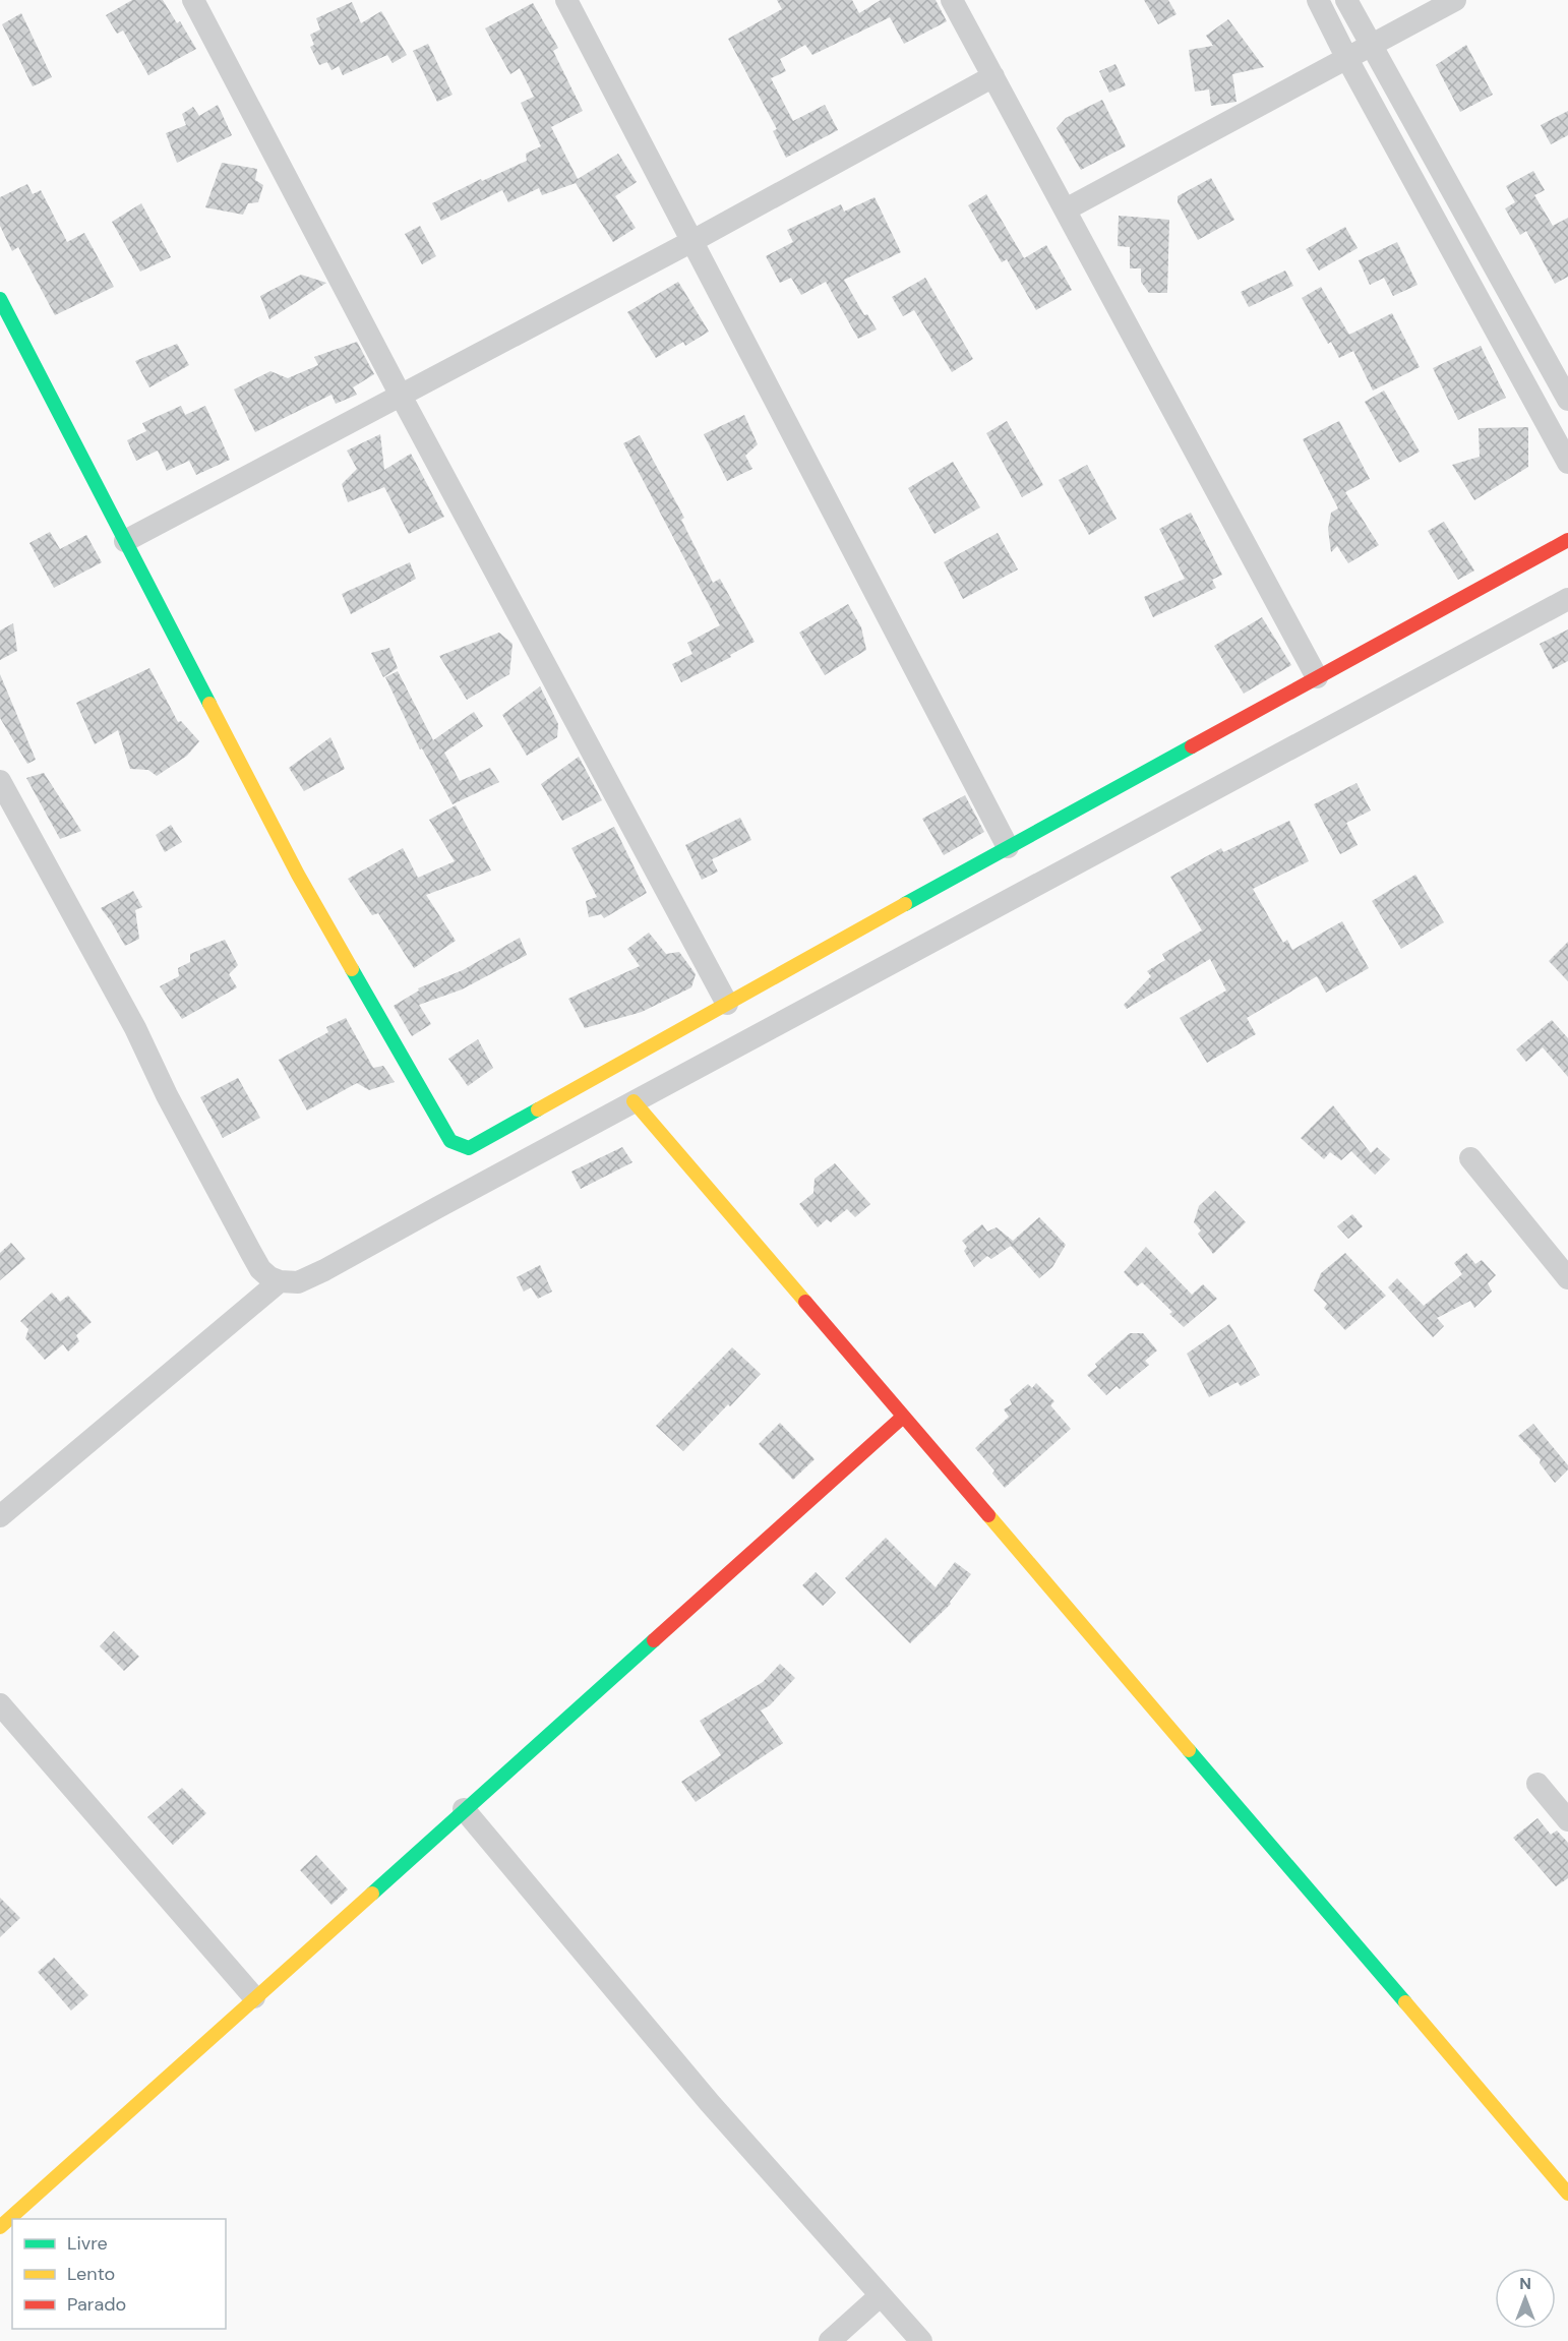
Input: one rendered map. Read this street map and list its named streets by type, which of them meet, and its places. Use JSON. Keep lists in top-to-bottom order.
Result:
{
  "legend": ["Livre", "Lento", "Parado"],
  "north": "top"
}
